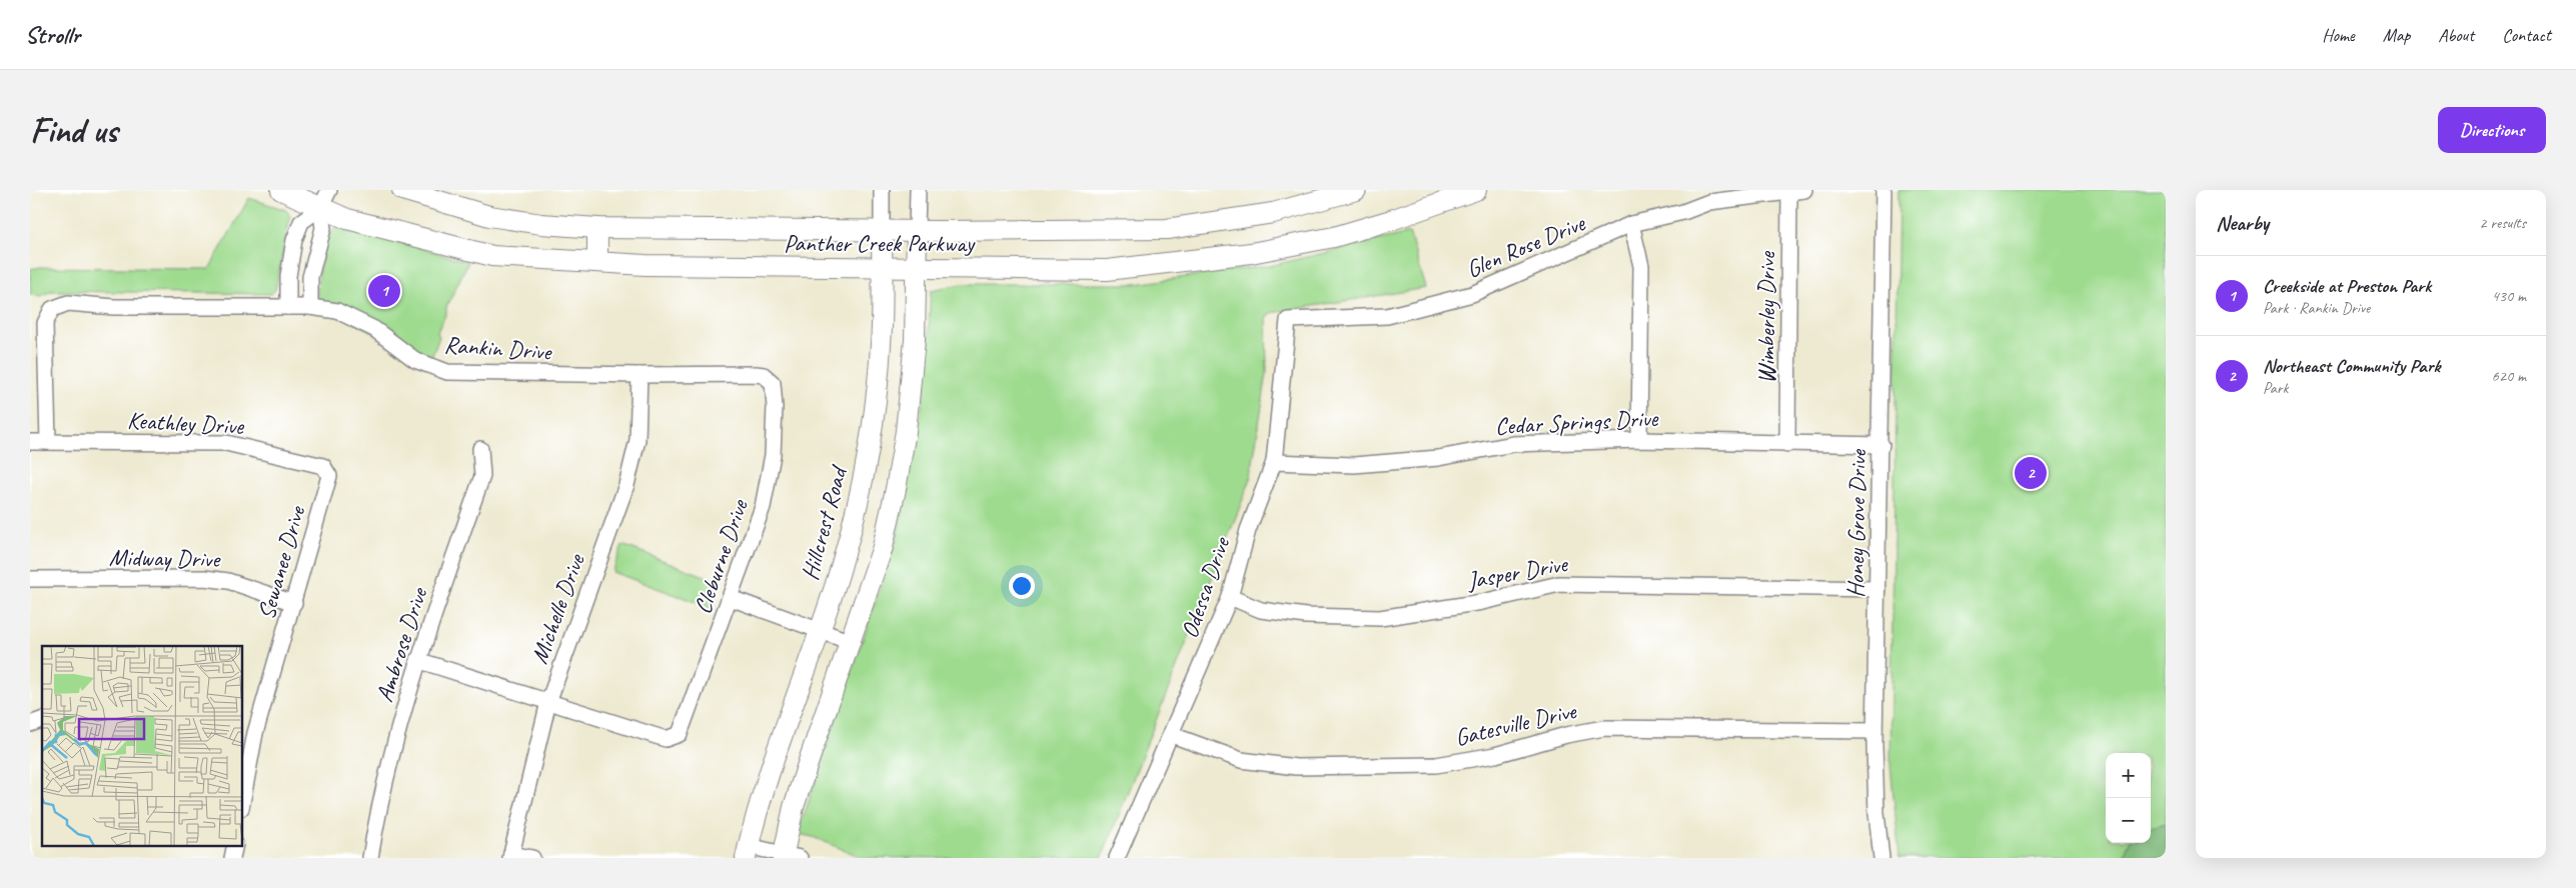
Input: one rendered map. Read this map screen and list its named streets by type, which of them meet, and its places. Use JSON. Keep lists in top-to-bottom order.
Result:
{
  "streets": {
    "main road": ["Panther Creek Parkway", "Hillcrest Road"],
    "street": [
      "Glen Rose Drive",
      "Wimberley Drive",
      "Rankin Drive",
      "Cedar Springs Drive",
      "Keathley Drive",
      "Honey Grove Drive",
      "Cleburne Drive",
      "Midway Drive",
      "Sewanee Drive",
      "Jasper Drive",
      "Odessa Drive",
      "Michelle Drive",
      "Ambrose Drive",
      "Gatesville Drive"
    ]
  },
  "crossings": [
    ["Panther Creek Parkway", "Hillcrest Road"],
    ["Glen Rose Drive", "Wimberley Drive"],
    ["Glen Rose Drive", "Odessa Drive"],
    ["Wimberley Drive", "Cedar Springs Drive"],
    ["Rankin Drive", "Keathley Drive"],
    ["Rankin Drive", "Cleburne Drive"],
    ["Rankin Drive", "Michelle Drive"],
    ["Cedar Springs Drive", "Honey Grove Drive"],
    ["Cedar Springs Drive", "Odessa Drive"],
    ["Keathley Drive", "Sewanee Drive"],
    ["Honey Grove Drive", "Jasper Drive"],
    ["Honey Grove Drive", "Gatesville Drive"],
    ["Cleburne Drive", "Michelle Drive"],
    ["Midway Drive", "Sewanee Drive"],
    ["Jasper Drive", "Odessa Drive"],
    ["Odessa Drive", "Gatesville Drive"]
  ],
  "page": {
    "header": "Strollr",
    "nav": [
      "Home",
      "Map",
      "About",
      "Contact"
    ],
    "buttons": "Directions",
    "title": "Find us",
    "heading": ["Nearby", "2 results"],
    "list": [
      {
        "mark": "1",
        "name": "Creekside at Preston Park",
        "note": "Park · Rankin Drive",
        "value": "430 m"
      },
      {
        "mark": "2",
        "name": "Northeast Community Park",
        "note": "Park",
        "value": "620 m"
      }
    ],
    "pins": ["1", "2"],
    "map_buttons": ["+", "−"]
  }
}
